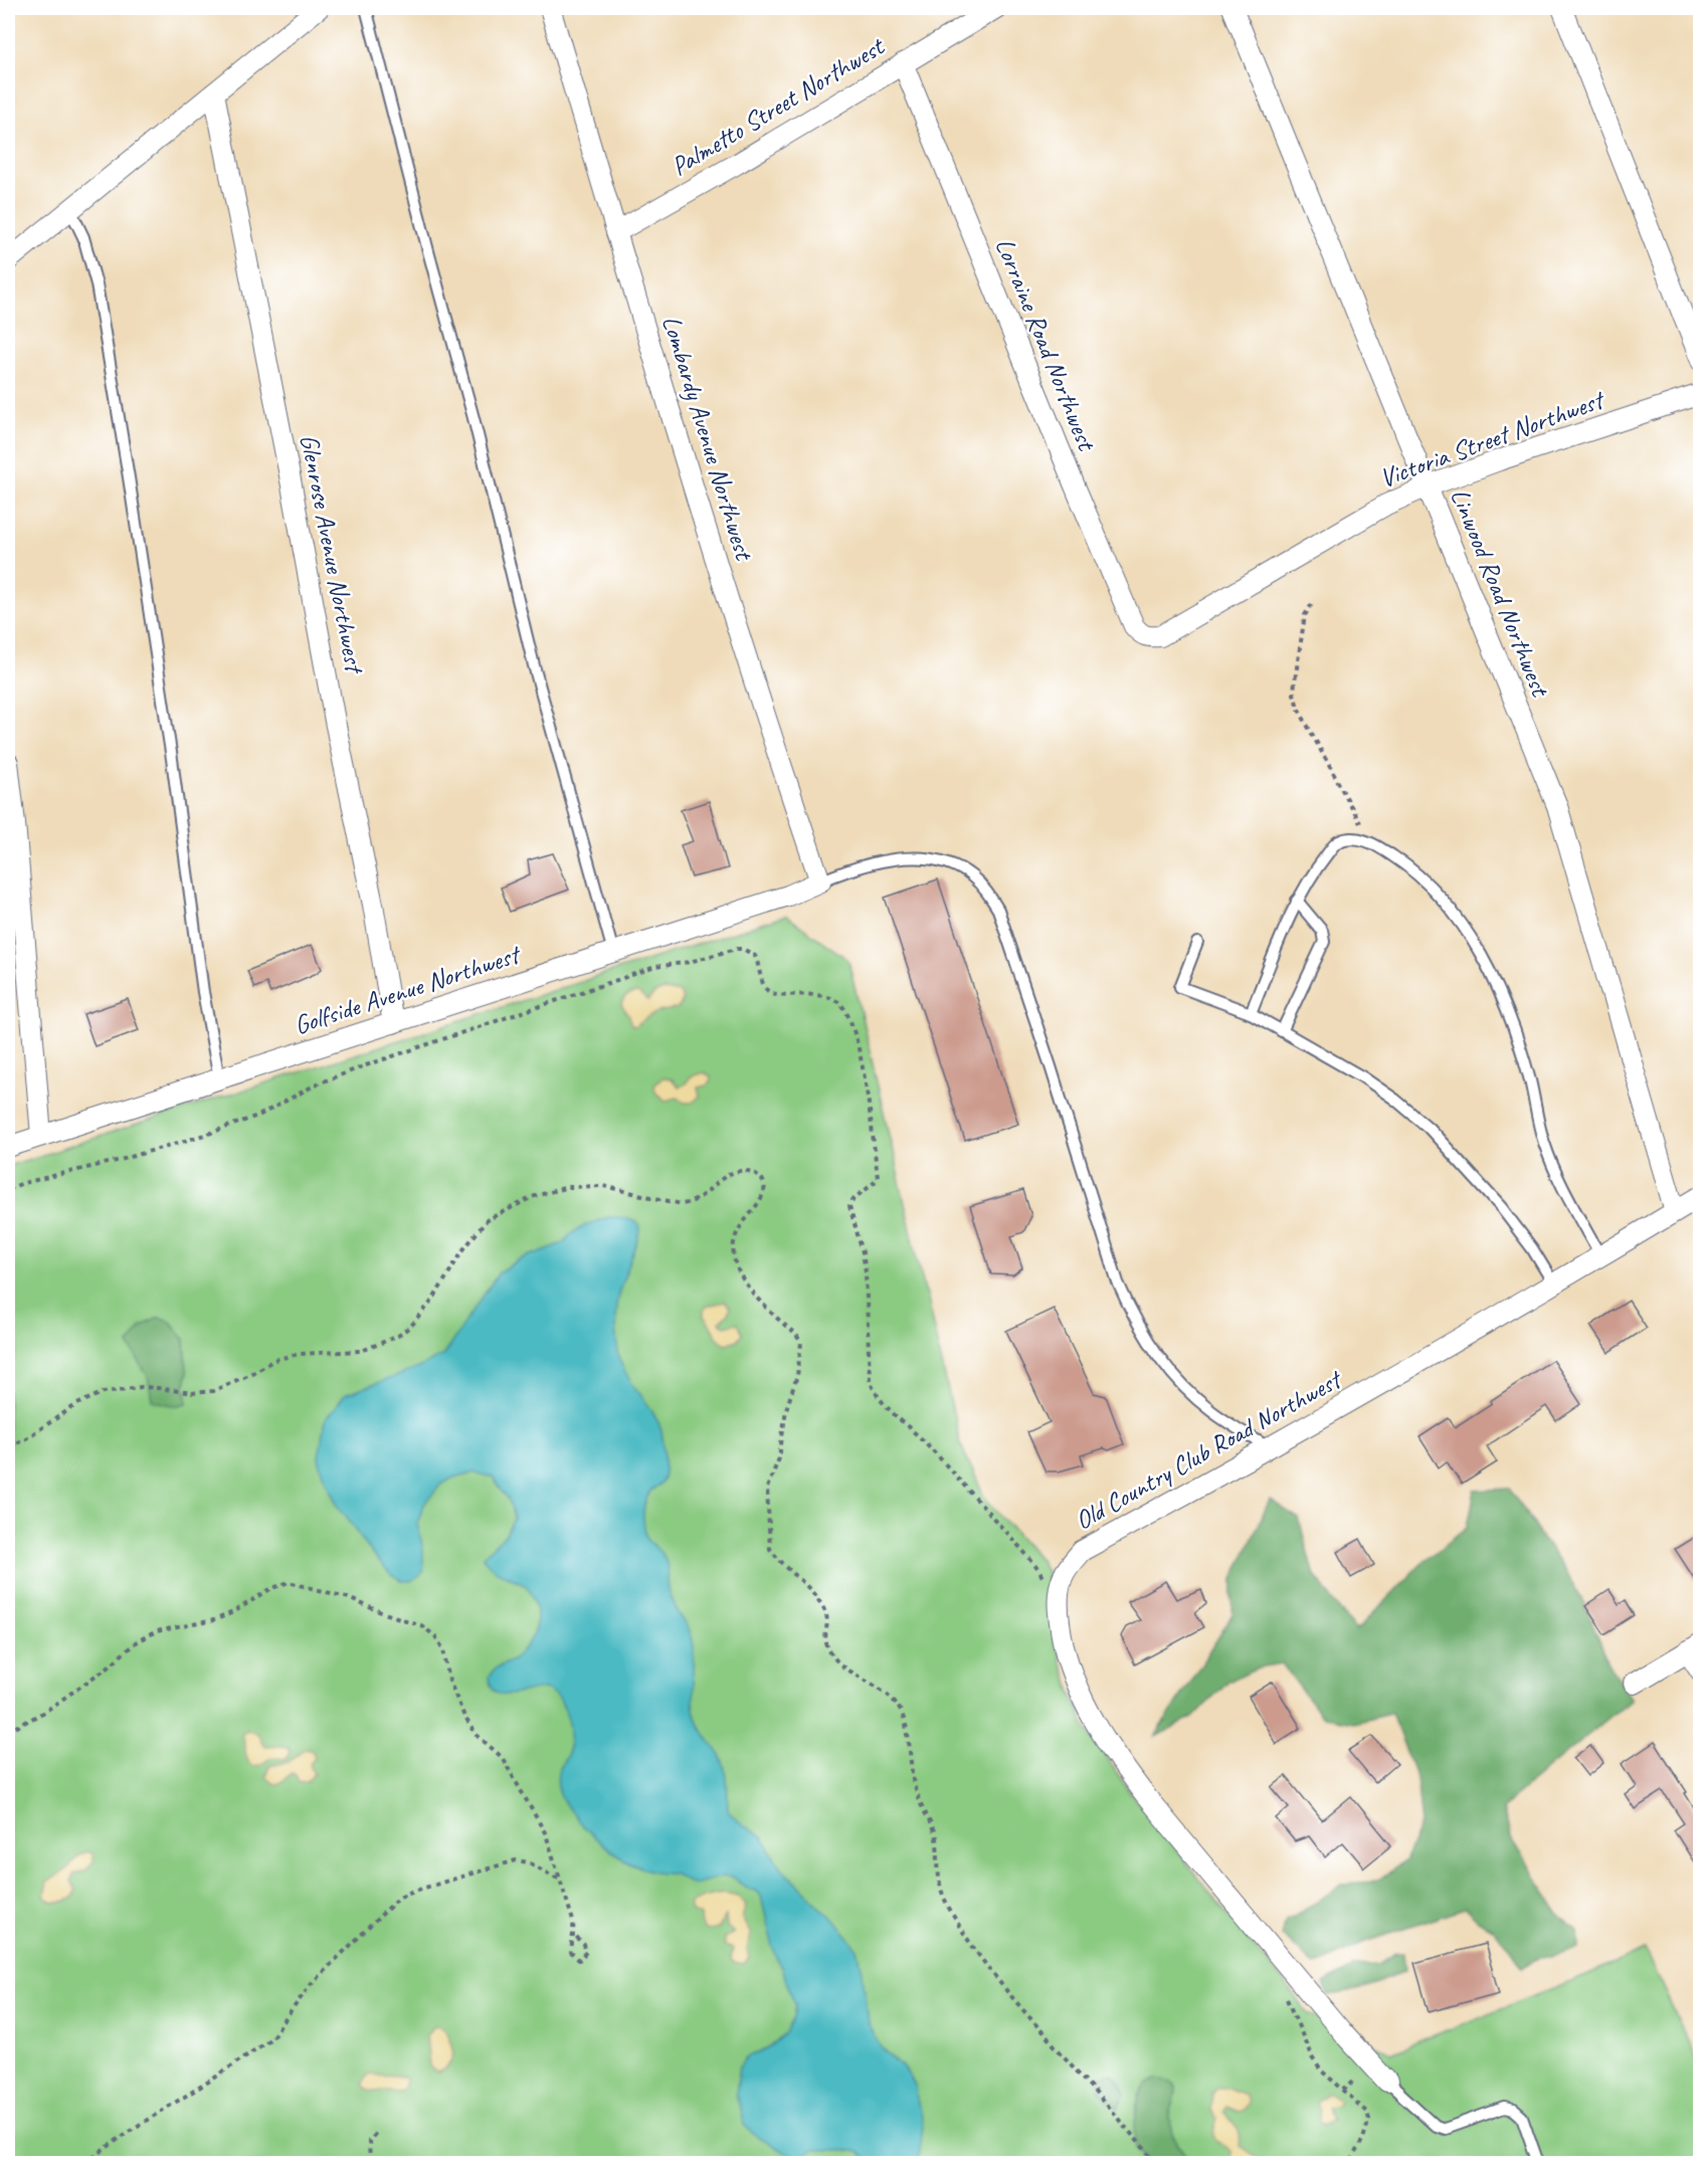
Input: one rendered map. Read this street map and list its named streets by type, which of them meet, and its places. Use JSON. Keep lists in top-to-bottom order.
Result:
{
  "streets": {
    "street": [
      "Palmetto Street Northwest",
      "Lorraine Road Northwest",
      "Lombardy Avenue Northwest",
      "Victoria Street Northwest",
      "Glenrose Avenue Northwest",
      "Linwood Road Northwest",
      "Golfside Avenue Northwest",
      "Old Country Club Road Northwest"
    ]
  },
  "crossings": [
    ["Palmetto Street Northwest", "Lorraine Road Northwest"],
    ["Palmetto Street Northwest", "Lombardy Avenue Northwest"],
    ["Lorraine Road Northwest", "Victoria Street Northwest"],
    ["Lombardy Avenue Northwest", "Golfside Avenue Northwest"],
    ["Victoria Street Northwest", "Linwood Road Northwest"],
    ["Glenrose Avenue Northwest", "Golfside Avenue Northwest"],
    ["Linwood Road Northwest", "Old Country Club Road Northwest"]
  ]
}
